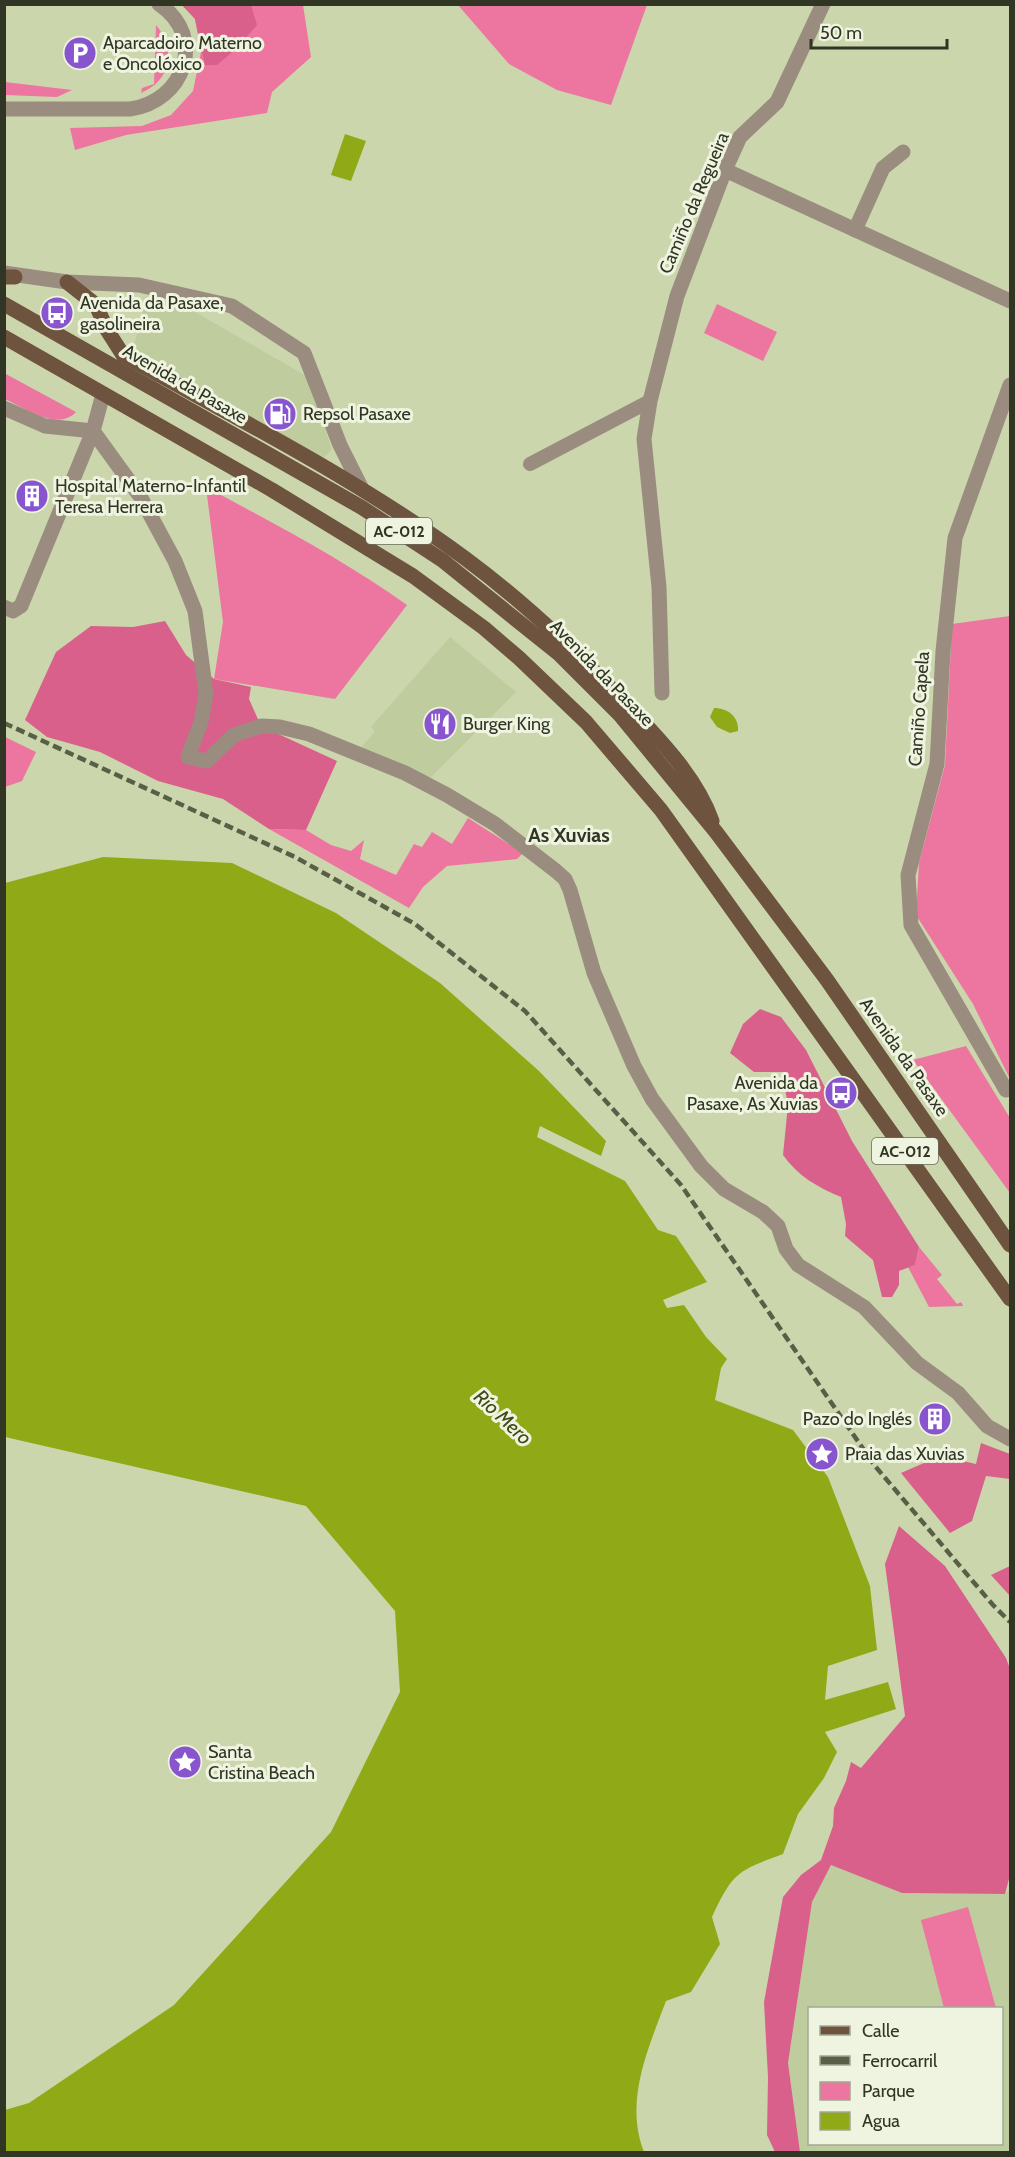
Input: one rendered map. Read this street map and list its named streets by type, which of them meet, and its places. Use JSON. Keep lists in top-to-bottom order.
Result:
{
  "streets": {
    "main road": ["Avenida da Pasaxe", "AC-012"],
    "street": ["Camiño da Regueira", "Camiño Capela"]
  },
  "districts": ["As Xuvias"],
  "water": ["Río Mero"],
  "places": {
    "parking": ["Aparcadoiro Materno e Oncolóxico"],
    "bus stop": ["Avenida da Pasaxe, gasolineira", "Avenida da Pasaxe, As Xuvias"],
    "fuel station": ["Repsol Pasaxe"],
    "building": ["Hospital Materno-Infantil Teresa Herrera", "Pazo do Inglés"],
    "restaurant": ["Burger King"],
    "place": ["Praia das Xuvias", "Santa Cristina Beach"]
  },
  "legend": [
    "Calle",
    "Ferrocarril",
    "Parque",
    "Agua"
  ],
  "scale_bar": "50 m"
}
